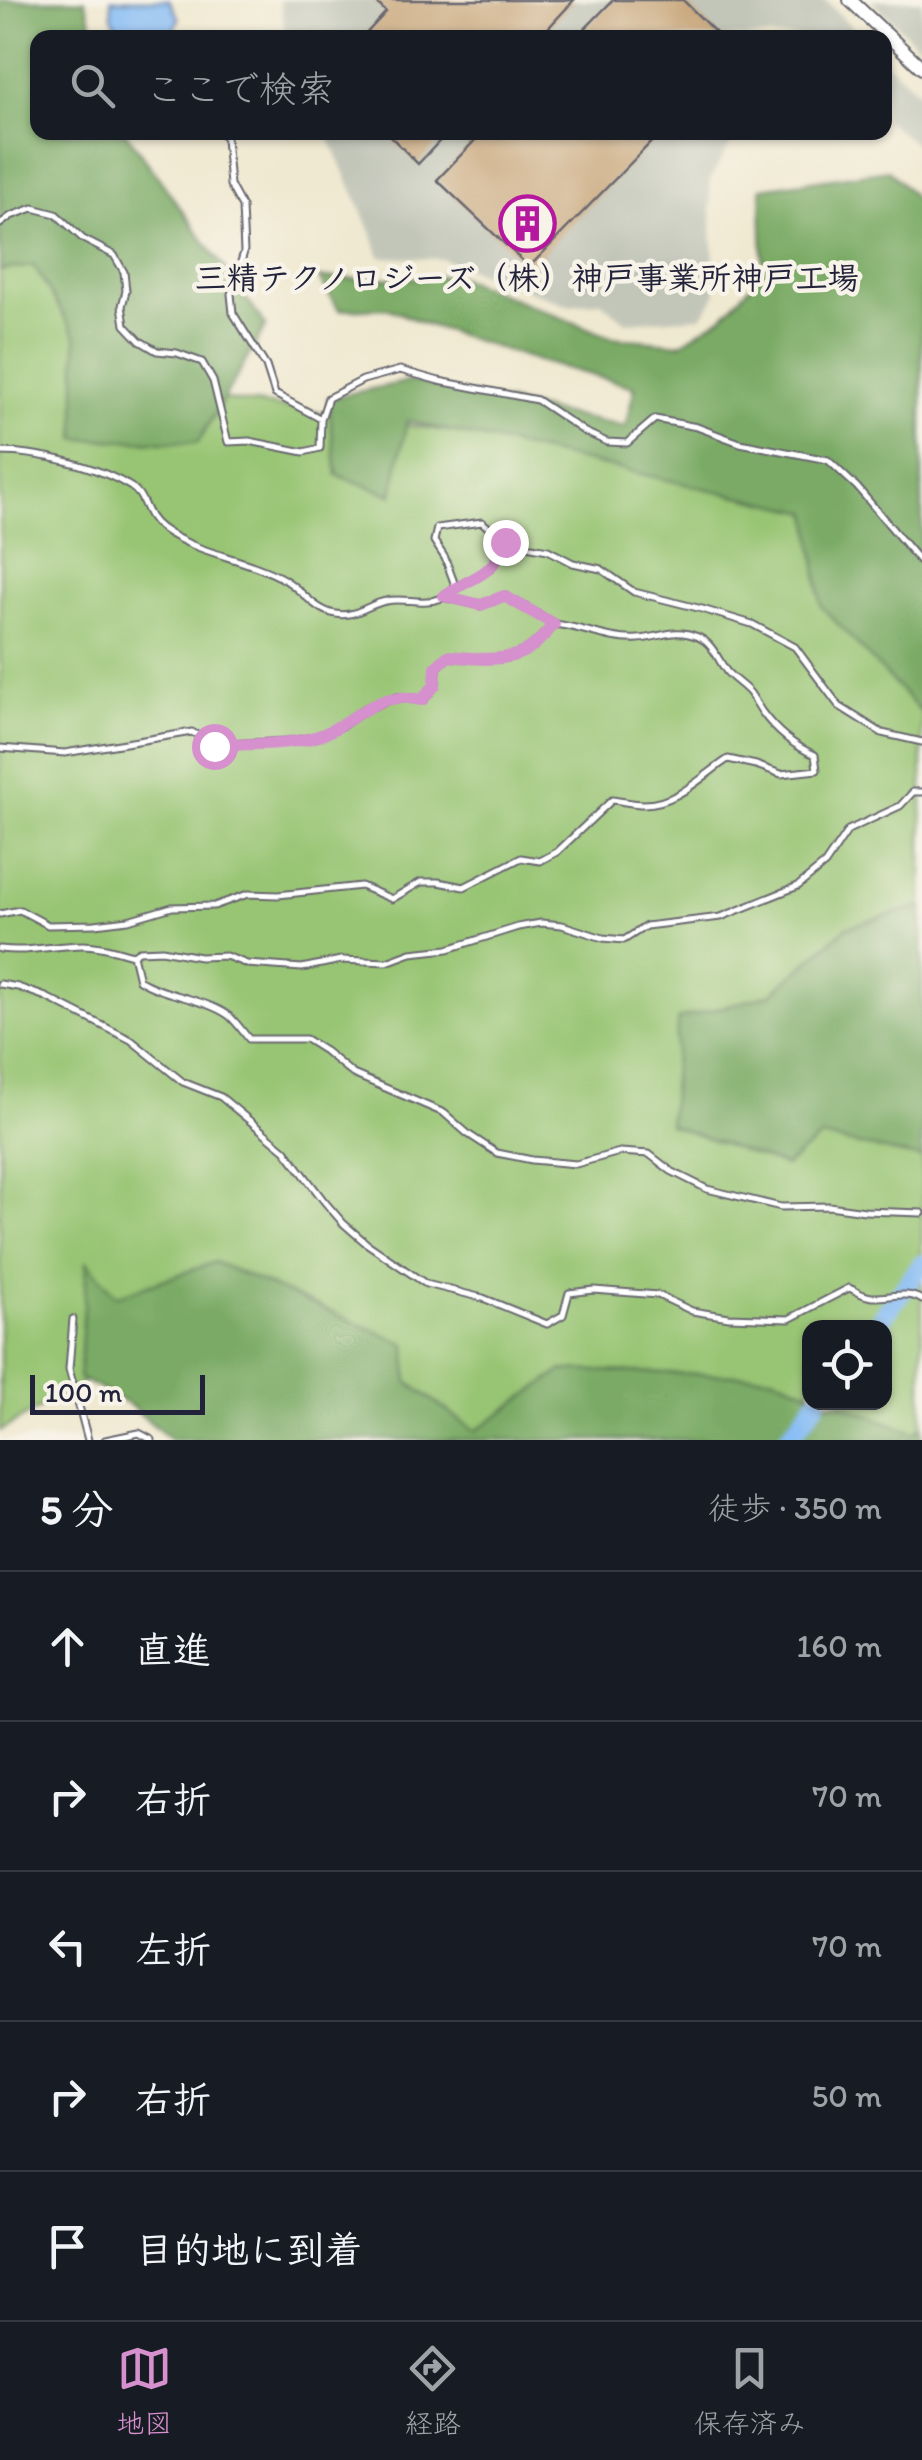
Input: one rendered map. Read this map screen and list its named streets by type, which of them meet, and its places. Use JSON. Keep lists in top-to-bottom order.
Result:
{
  "places": {
    "building": ["三精テクノロジーズ（株）神戸事業所神戸工場"]
  },
  "scale_bar": "100 m",
  "page": {
    "search": "ここで検索",
    "scale": "100 m",
    "heading": ["5 分", "徒歩 · 350 m"],
    "list": [
      ["直進", "160 m"],
      ["右折", "70 m"],
      ["左折", "70 m"],
      ["右折", "50 m"],
      "目的地に到着"
    ],
    "nav": ["地図", "経路", "保存済み"]
  }
}
